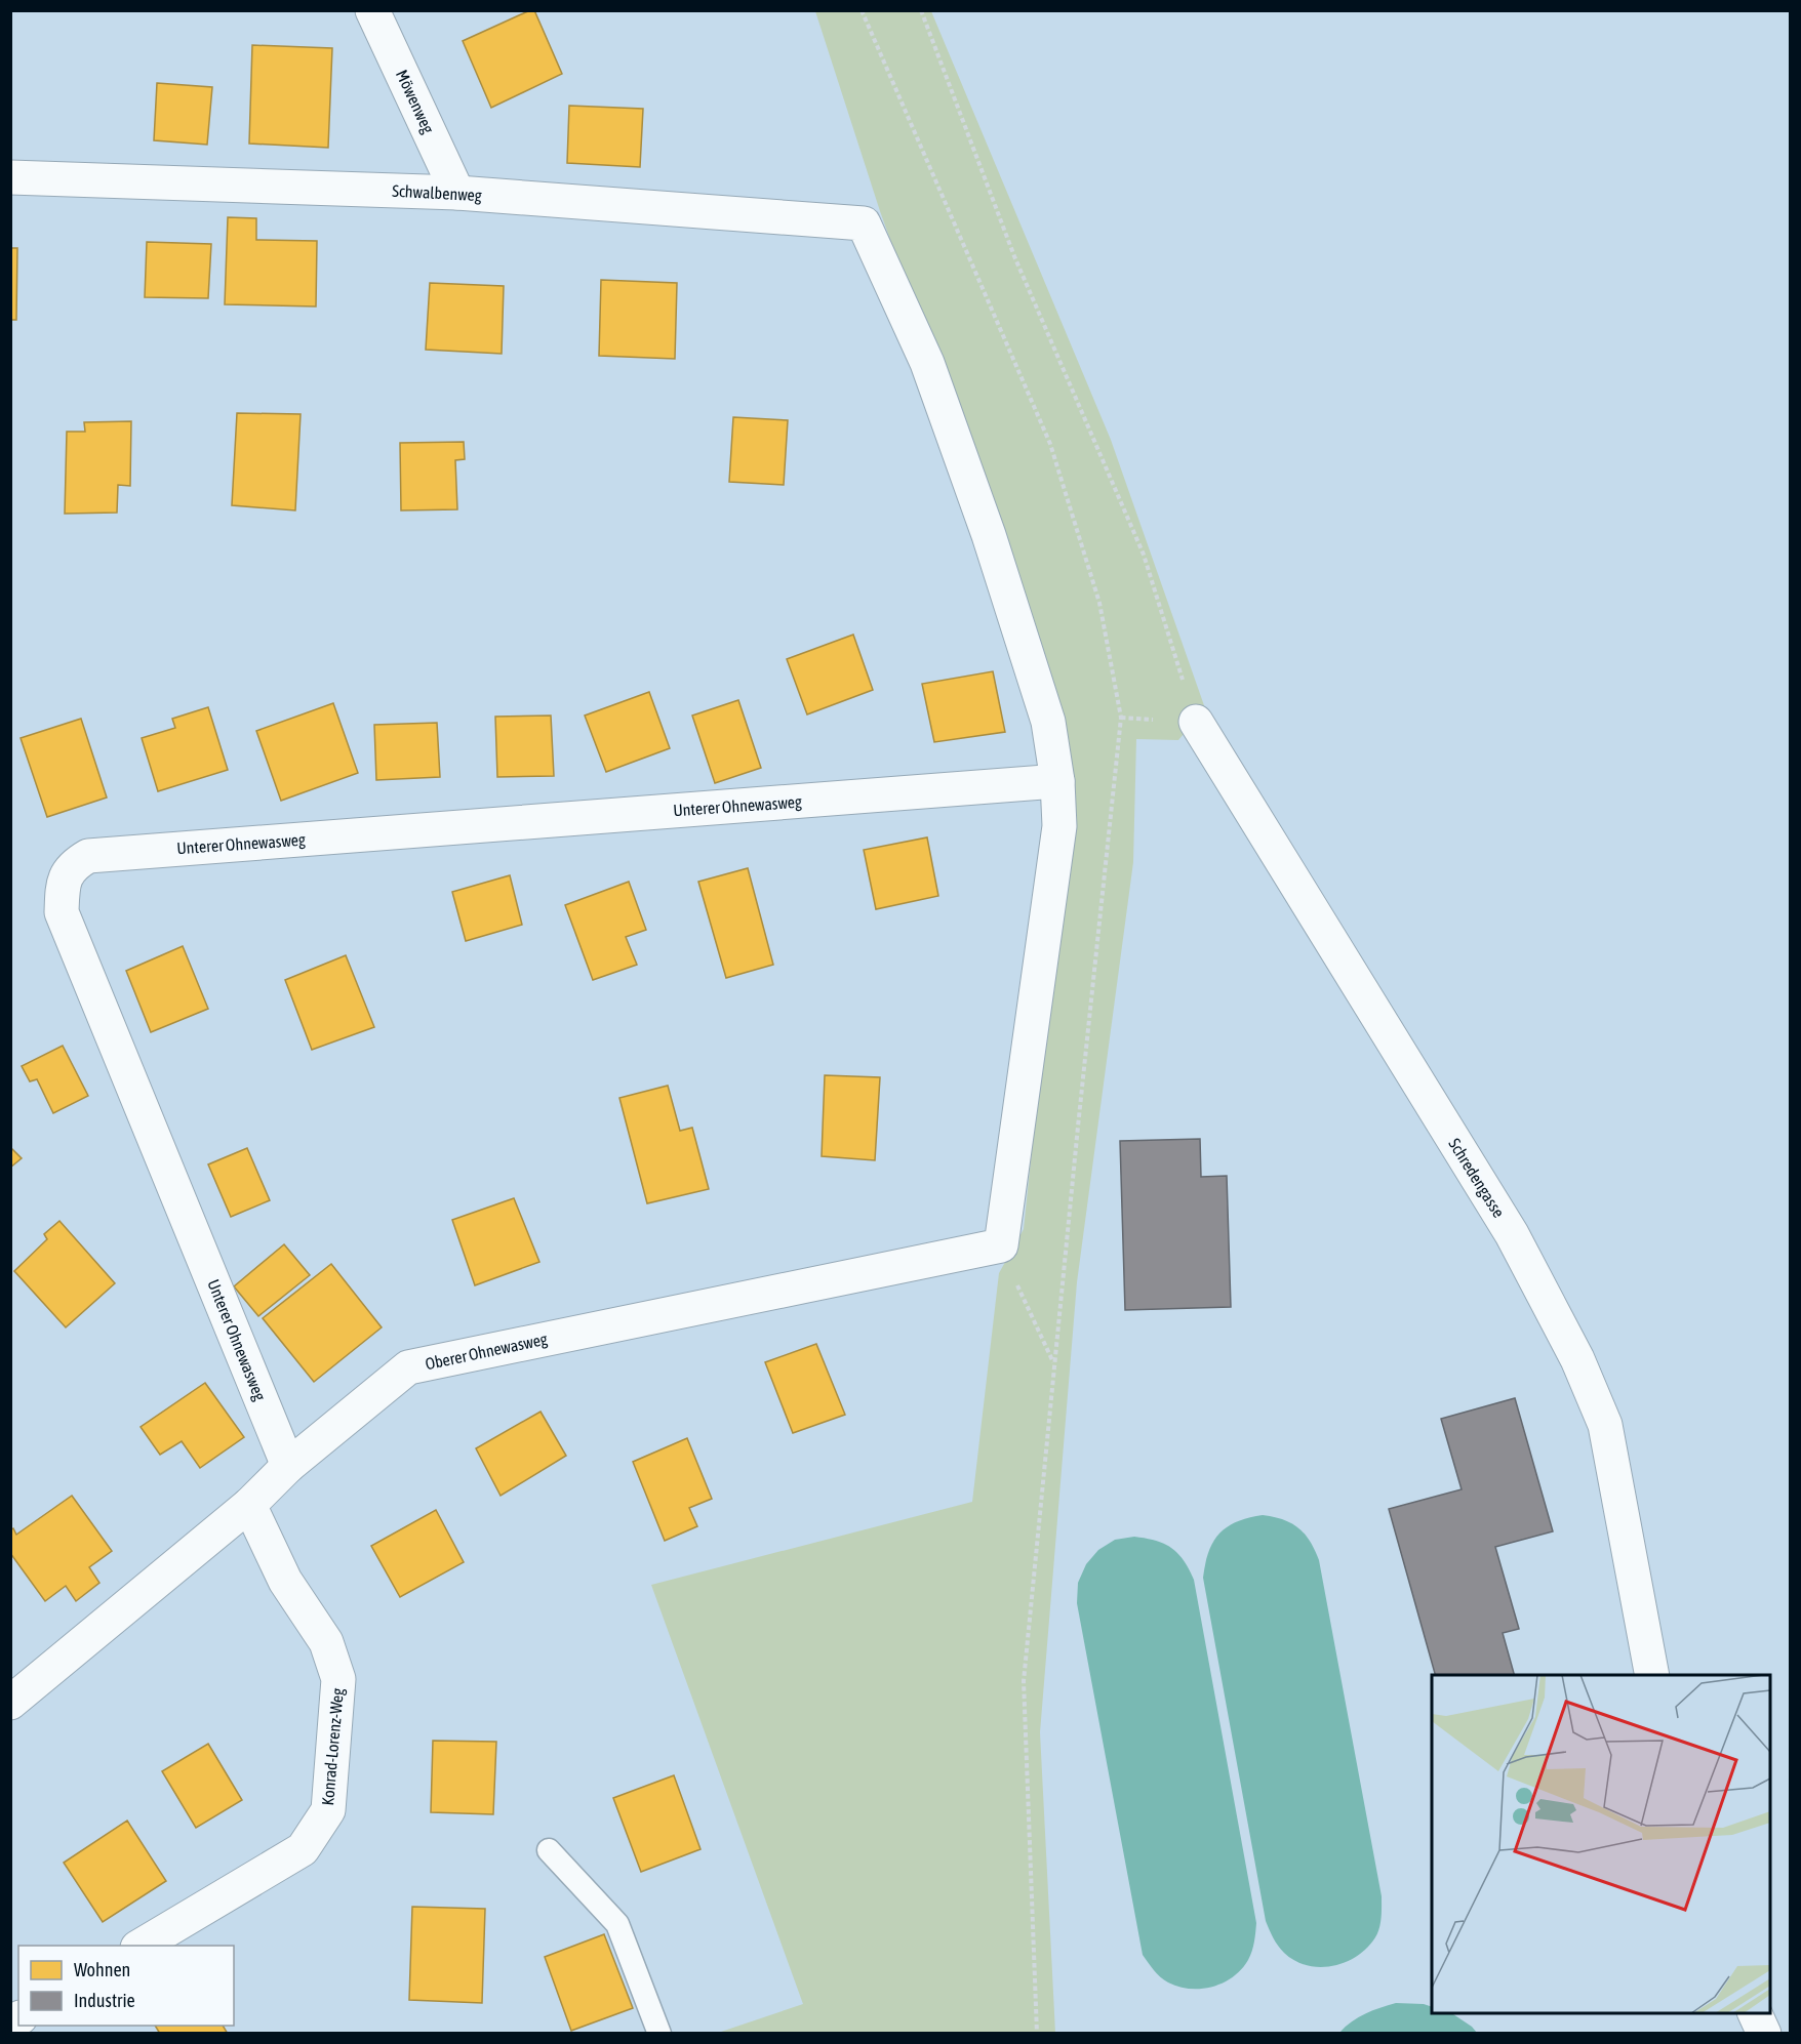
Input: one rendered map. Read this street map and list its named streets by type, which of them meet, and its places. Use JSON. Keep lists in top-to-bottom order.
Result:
{
  "streets": {
    "street": [
      "Möwenweg",
      "Schwalbenweg",
      "Unterer Ohnewasweg",
      "Schredengasse",
      "Oberer Ohnewasweg",
      "Konrad-Lorenz-Weg"
    ]
  },
  "crossings": [
    ["Möwenweg", "Schwalbenweg"],
    ["Schwalbenweg", "Unterer Ohnewasweg"],
    ["Unterer Ohnewasweg", "Oberer Ohnewasweg"],
    ["Oberer Ohnewasweg", "Konrad-Lorenz-Weg"]
  ],
  "legend": ["Wohnen", "Industrie"]
}
